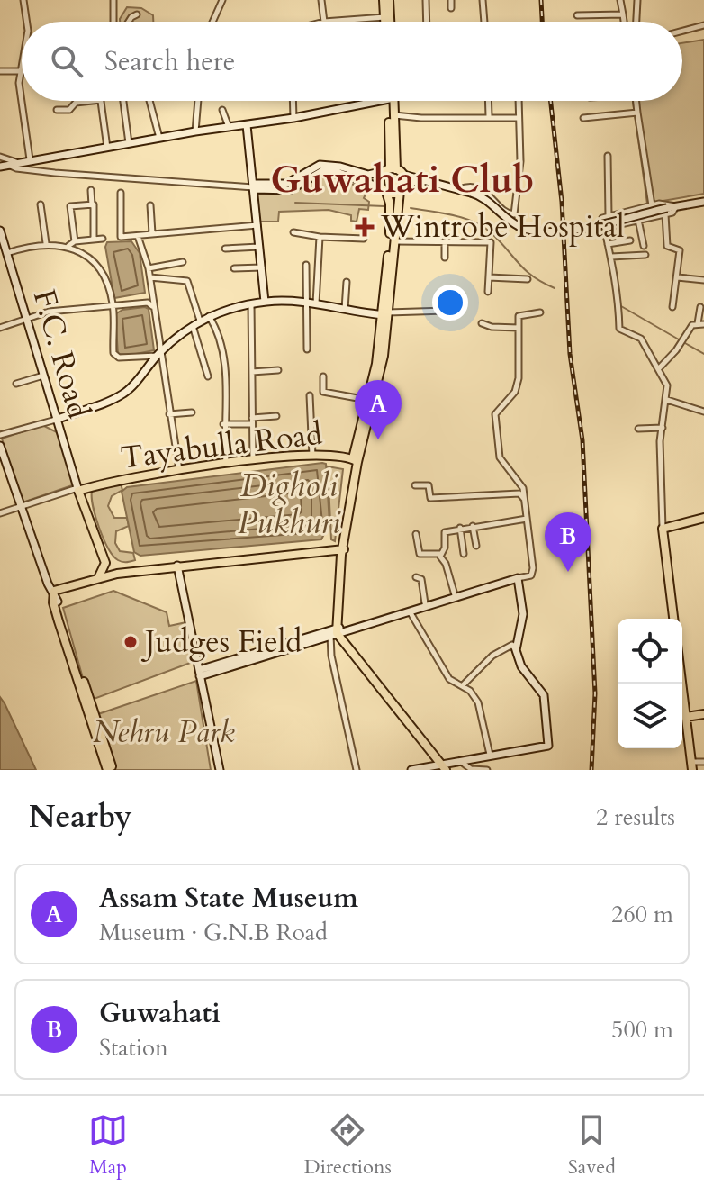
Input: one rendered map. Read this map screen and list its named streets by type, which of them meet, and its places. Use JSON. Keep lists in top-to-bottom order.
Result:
{
  "streets": {
    "main road": ["Tayabulla Road"],
    "street": ["F.C. Road"]
  },
  "crossings": [
    ["F.C. Road", "Tayabulla Road"]
  ],
  "districts": ["Guwahati Club"],
  "water": ["Digholi Pukhuri"],
  "parks": ["Nehru Park"],
  "places": {
    "health": ["Wintrobe Hospital"],
    "other": ["Judges Field"]
  },
  "page": {
    "search": "Search here",
    "pins": ["A", "B"],
    "heading": ["Nearby", "2 results"],
    "list": [
      {
        "mark": "A",
        "name": "Assam State Museum",
        "note": "Museum · G.N.B Road",
        "value": "260 m"
      },
      {
        "mark": "B",
        "name": "Guwahati",
        "note": "Station",
        "value": "500 m"
      }
    ],
    "nav": ["Map", "Directions", "Saved"]
  }
}
